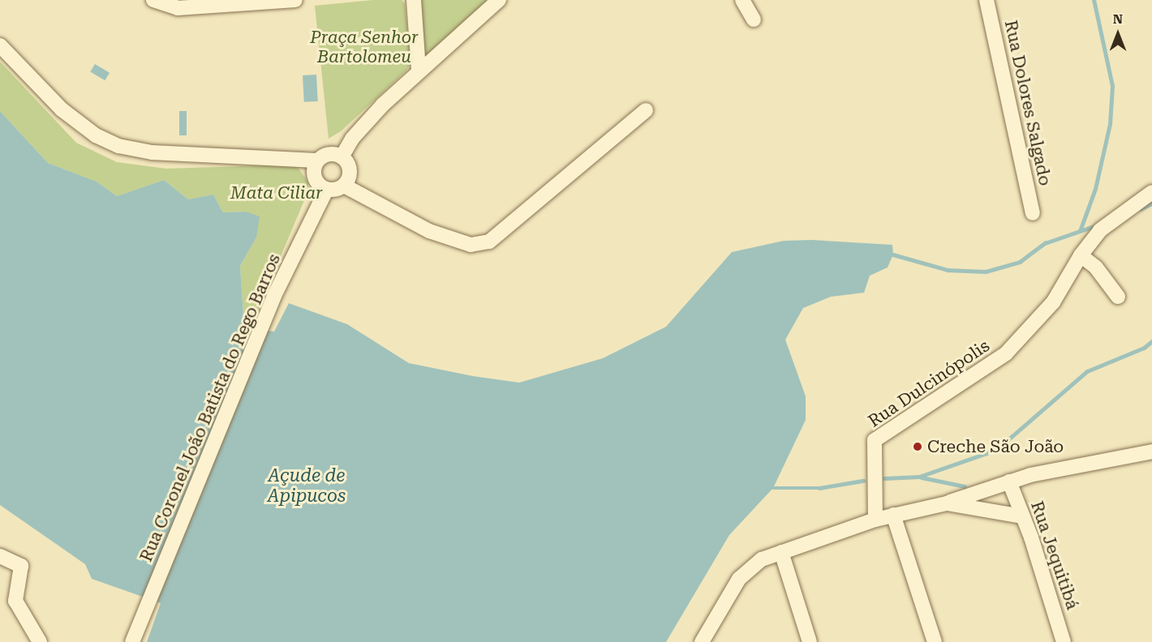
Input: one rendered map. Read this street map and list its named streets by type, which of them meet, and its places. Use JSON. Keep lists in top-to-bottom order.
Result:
{
  "streets": {
    "street": [
      "Rua Dolores Salgado",
      "Rua Dulcinópolis",
      "Rua Coronel João Batista do Rego Barros",
      "Rua Jequitibá"
    ]
  },
  "water": ["Açude de Apipucos"],
  "parks": ["Praça Senhor Bartolomeu", "Mata Ciliar"],
  "places": ["Creche São João"],
  "north": "top"
}
